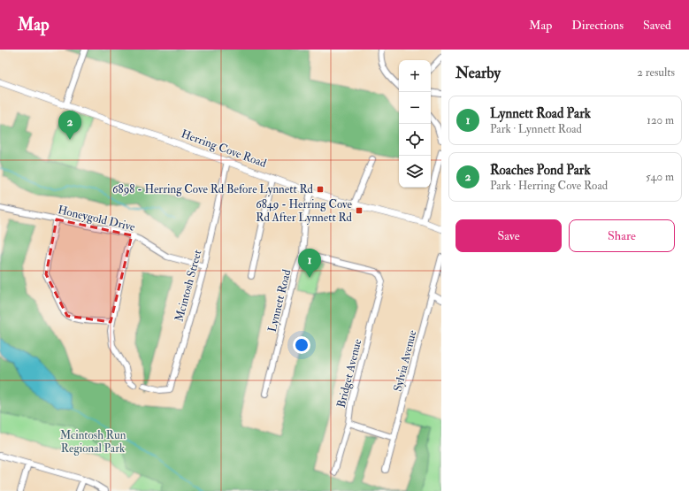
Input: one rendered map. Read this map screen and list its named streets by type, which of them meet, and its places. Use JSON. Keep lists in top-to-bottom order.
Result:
{
  "streets": {
    "main road": ["Herring Cove Road"],
    "street": [
      "Honeygold Drive",
      "Mcintosh Street",
      "Lynnett Road",
      "Sylvia Avenue",
      "Bridget Avenue"
    ]
  },
  "crossings": [
    ["Herring Cove Road", "Mcintosh Street"],
    ["Herring Cove Road", "Lynnett Road"],
    ["Honeygold Drive", "Mcintosh Street"],
    ["Lynnett Road", "Bridget Avenue"]
  ],
  "parks": ["Mcintosh Run Regional Park"],
  "places": {
    "transit": ["6898 - Herring Cove Rd Before Lynnett Rd", "6849 - Herring Cove Rd After Lynnett Rd"]
  },
  "page": {
    "header": "Map",
    "nav": ["Map", "Directions", "Saved"],
    "heading": ["Nearby", "2 results"],
    "map_buttons": ["+", "−"],
    "list": [
      {
        "mark": "1",
        "name": "Lynnett Road Park",
        "note": "Park · Lynnett Road",
        "value": "120 m"
      },
      {
        "mark": "2",
        "name": "Roaches Pond Park",
        "note": "Park · Herring Cove Road",
        "value": "540 m"
      }
    ],
    "pins": ["2", "1"],
    "buttons": ["Save", "Share"]
  }
}
